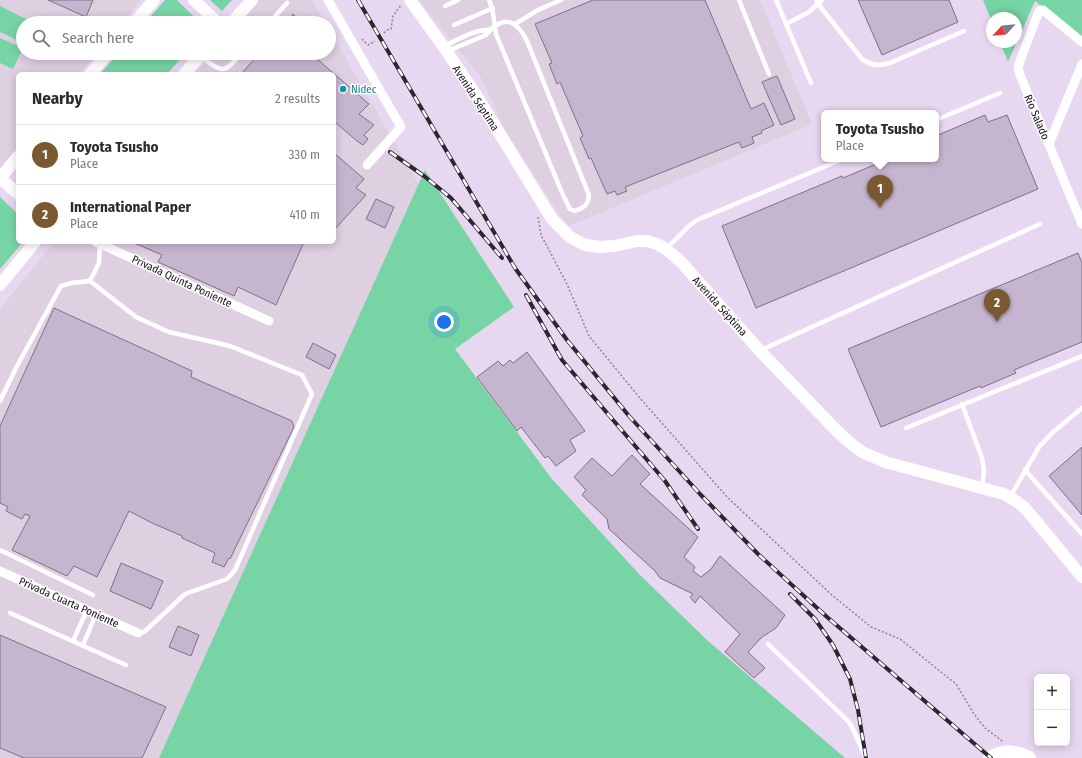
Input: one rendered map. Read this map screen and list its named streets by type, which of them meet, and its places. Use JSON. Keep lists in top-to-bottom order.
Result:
{
  "streets": {
    "street": [
      "Avenida Séptima",
      "Río Salado",
      "Privada Quinta Poniente",
      "Privada Cuarta Poniente"
    ]
  },
  "places": ["Nidec"],
  "north": "bottom left",
  "page": {
    "search": "Search here",
    "heading": ["Nearby", "2 results"],
    "popup": ["Toyota Tsusho", "Place"],
    "list": [
      {
        "mark": "1",
        "name": "Toyota Tsusho",
        "note": "Place",
        "value": "330 m"
      },
      {
        "mark": "2",
        "name": "International Paper",
        "note": "Place",
        "value": "410 m"
      }
    ],
    "pins": ["1", "2"],
    "map_buttons": ["+", "−"]
  }
}
